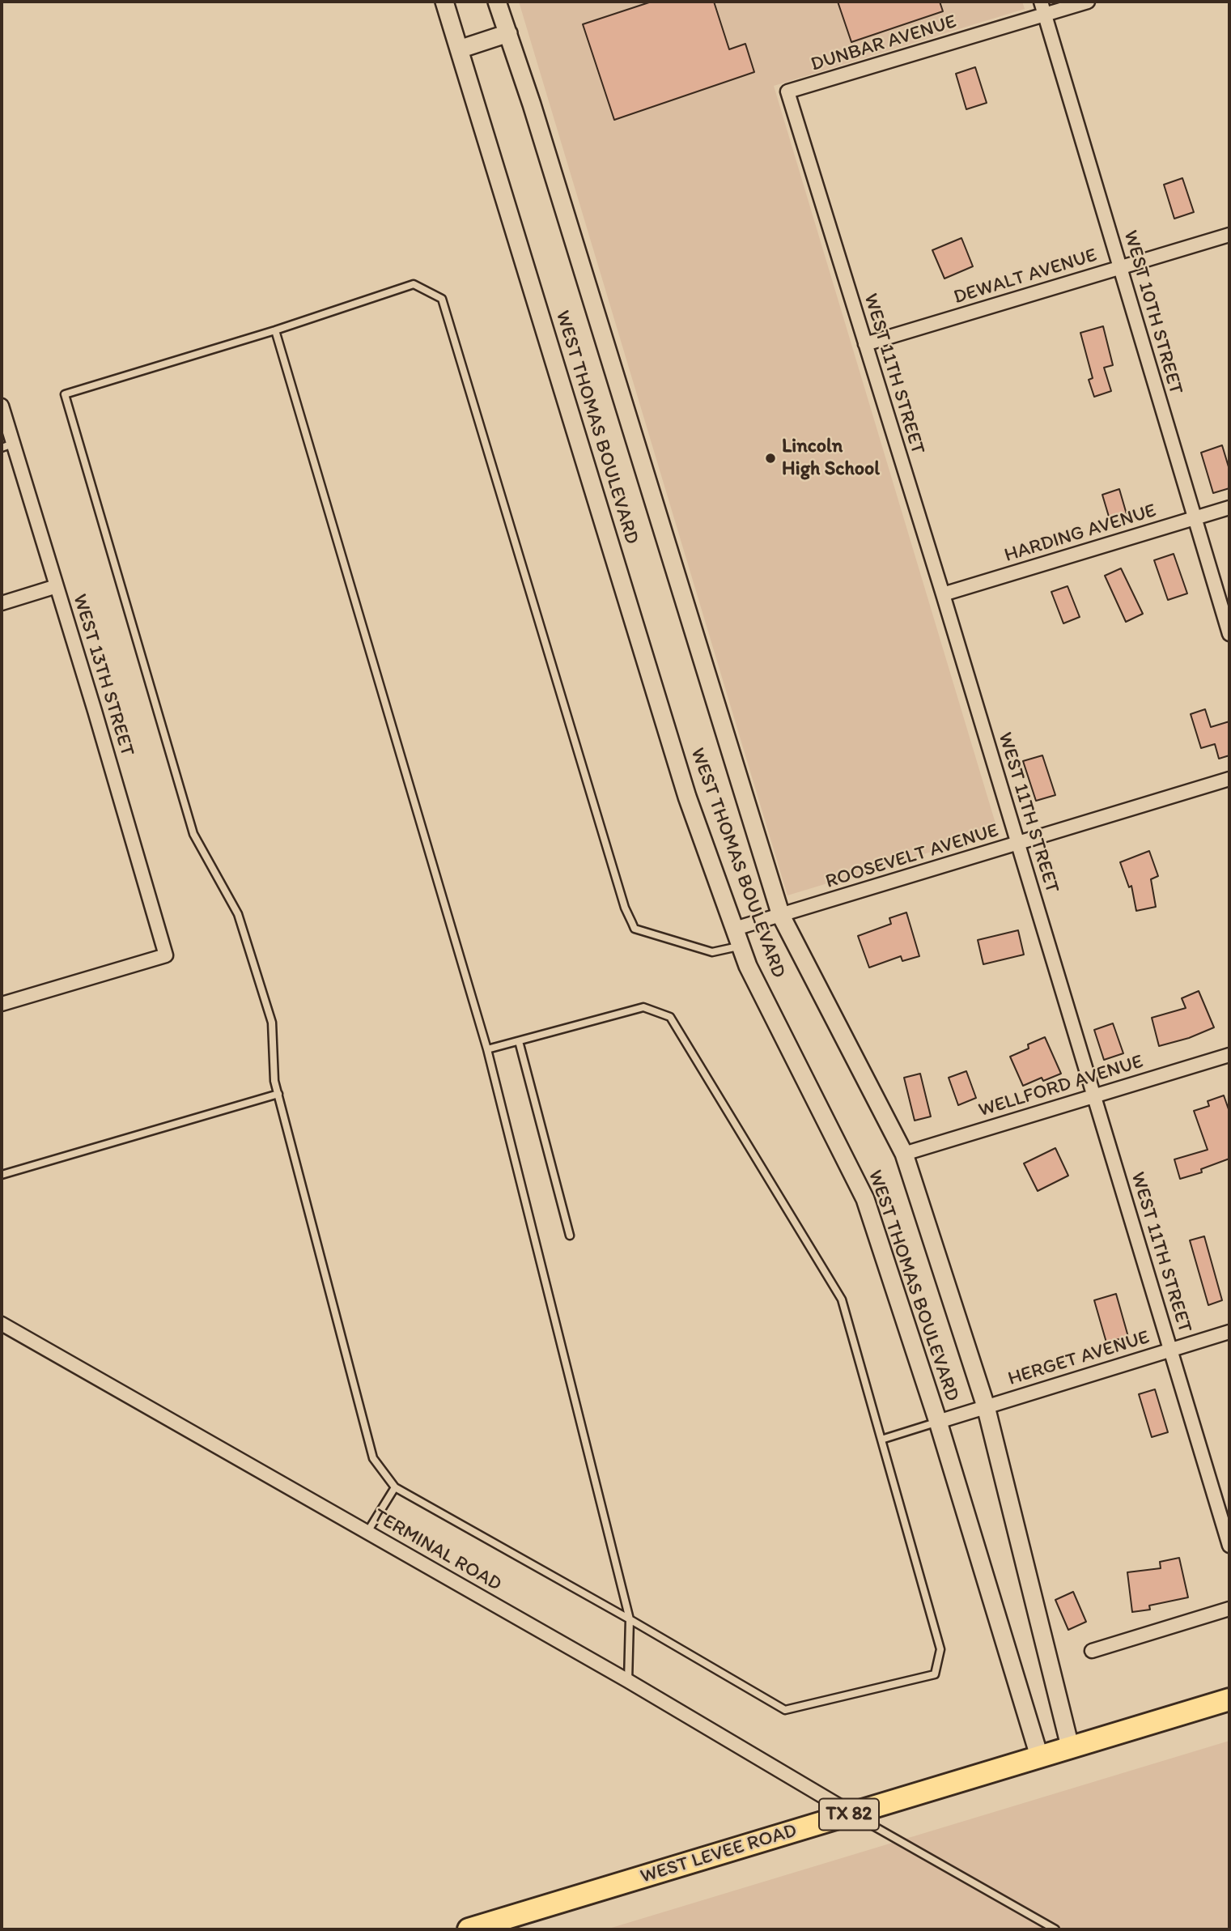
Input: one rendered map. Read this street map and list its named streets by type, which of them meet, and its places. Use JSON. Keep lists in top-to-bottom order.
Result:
{
  "streets": {
    "main road": ["TX 82", "WEST LEVEE ROAD"],
    "street": [
      "DUNBAR AVENUE",
      "DEWALT AVENUE",
      "WEST 10TH STREET",
      "WEST 11TH STREET",
      "WEST THOMAS BOULEVARD",
      "HARDING AVENUE",
      "WEST 13TH STREET",
      "ROOSEVELT AVENUE",
      "WELLFORD AVENUE",
      "HERGET AVENUE",
      "TERMINAL ROAD"
    ]
  },
  "crossings": [
    ["DUNBAR AVENUE", "WEST 10TH STREET"],
    ["DUNBAR AVENUE", "WEST 11TH STREET"],
    ["DEWALT AVENUE", "WEST 10TH STREET"],
    ["DEWALT AVENUE", "WEST 11TH STREET"],
    ["WEST 10TH STREET", "HARDING AVENUE"],
    ["WEST 11TH STREET", "HARDING AVENUE"],
    ["WEST 11TH STREET", "ROOSEVELT AVENUE"],
    ["WEST 11TH STREET", "WELLFORD AVENUE"],
    ["WEST 11TH STREET", "HERGET AVENUE"],
    ["WEST THOMAS BOULEVARD", "ROOSEVELT AVENUE"],
    ["WEST THOMAS BOULEVARD", "WELLFORD AVENUE"],
    ["WEST THOMAS BOULEVARD", "HERGET AVENUE"],
    ["WEST THOMAS BOULEVARD", "WEST LEVEE ROAD"],
    ["TERMINAL ROAD", "WEST LEVEE ROAD"]
  ],
  "places": ["Lincoln High School"]
}
